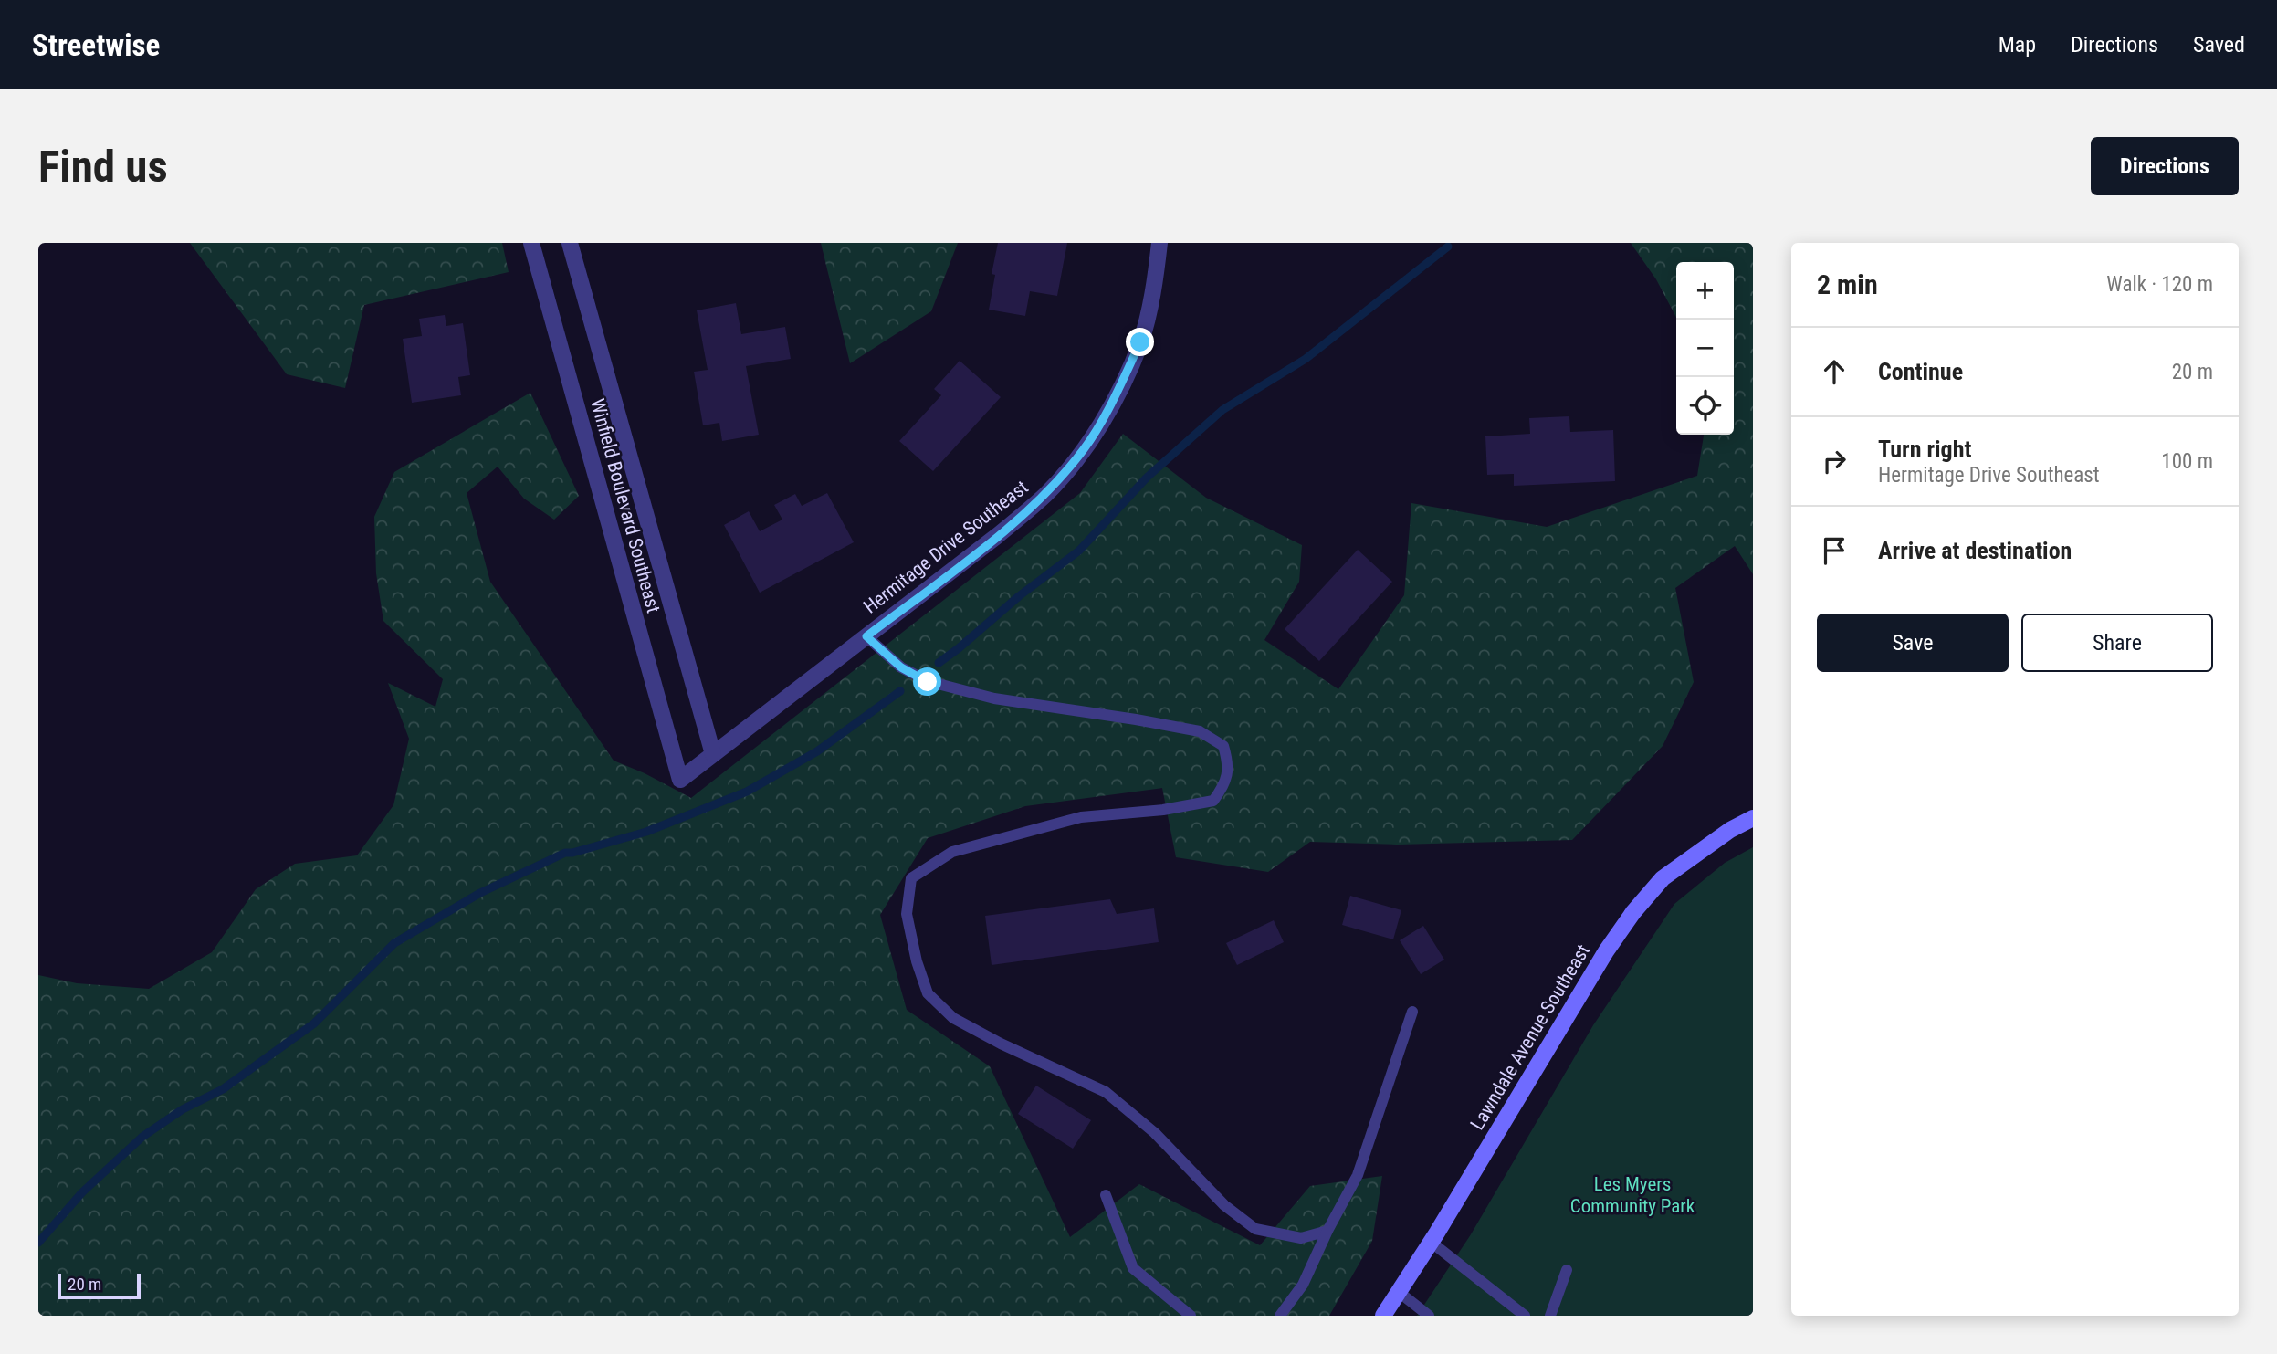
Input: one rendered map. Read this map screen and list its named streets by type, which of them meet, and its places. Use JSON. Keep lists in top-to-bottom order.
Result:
{
  "streets": {
    "street": ["Winfield Boulevard Southeast", "Hermitage Drive Southeast", "Lawndale Avenue Southeast"]
  },
  "crossings": [
    ["Winfield Boulevard Southeast", "Hermitage Drive Southeast"]
  ],
  "parks": ["Les Myers Community Park"],
  "scale_bar": "20 m",
  "page": {
    "header": "Streetwise",
    "nav": ["Map", "Directions", "Saved"],
    "buttons": [
      "Directions",
      ["Save", "Share"]
    ],
    "title": "Find us",
    "heading": ["2 min", "Walk · 120 m"],
    "map_buttons": ["+", "−"],
    "list": [
      ["Continue", "20 m"],
      ["Turn right", "Hermitage Drive Southeast", "100 m"],
      "Arrive at destination"
    ],
    "scale": "20 m"
  }
}
